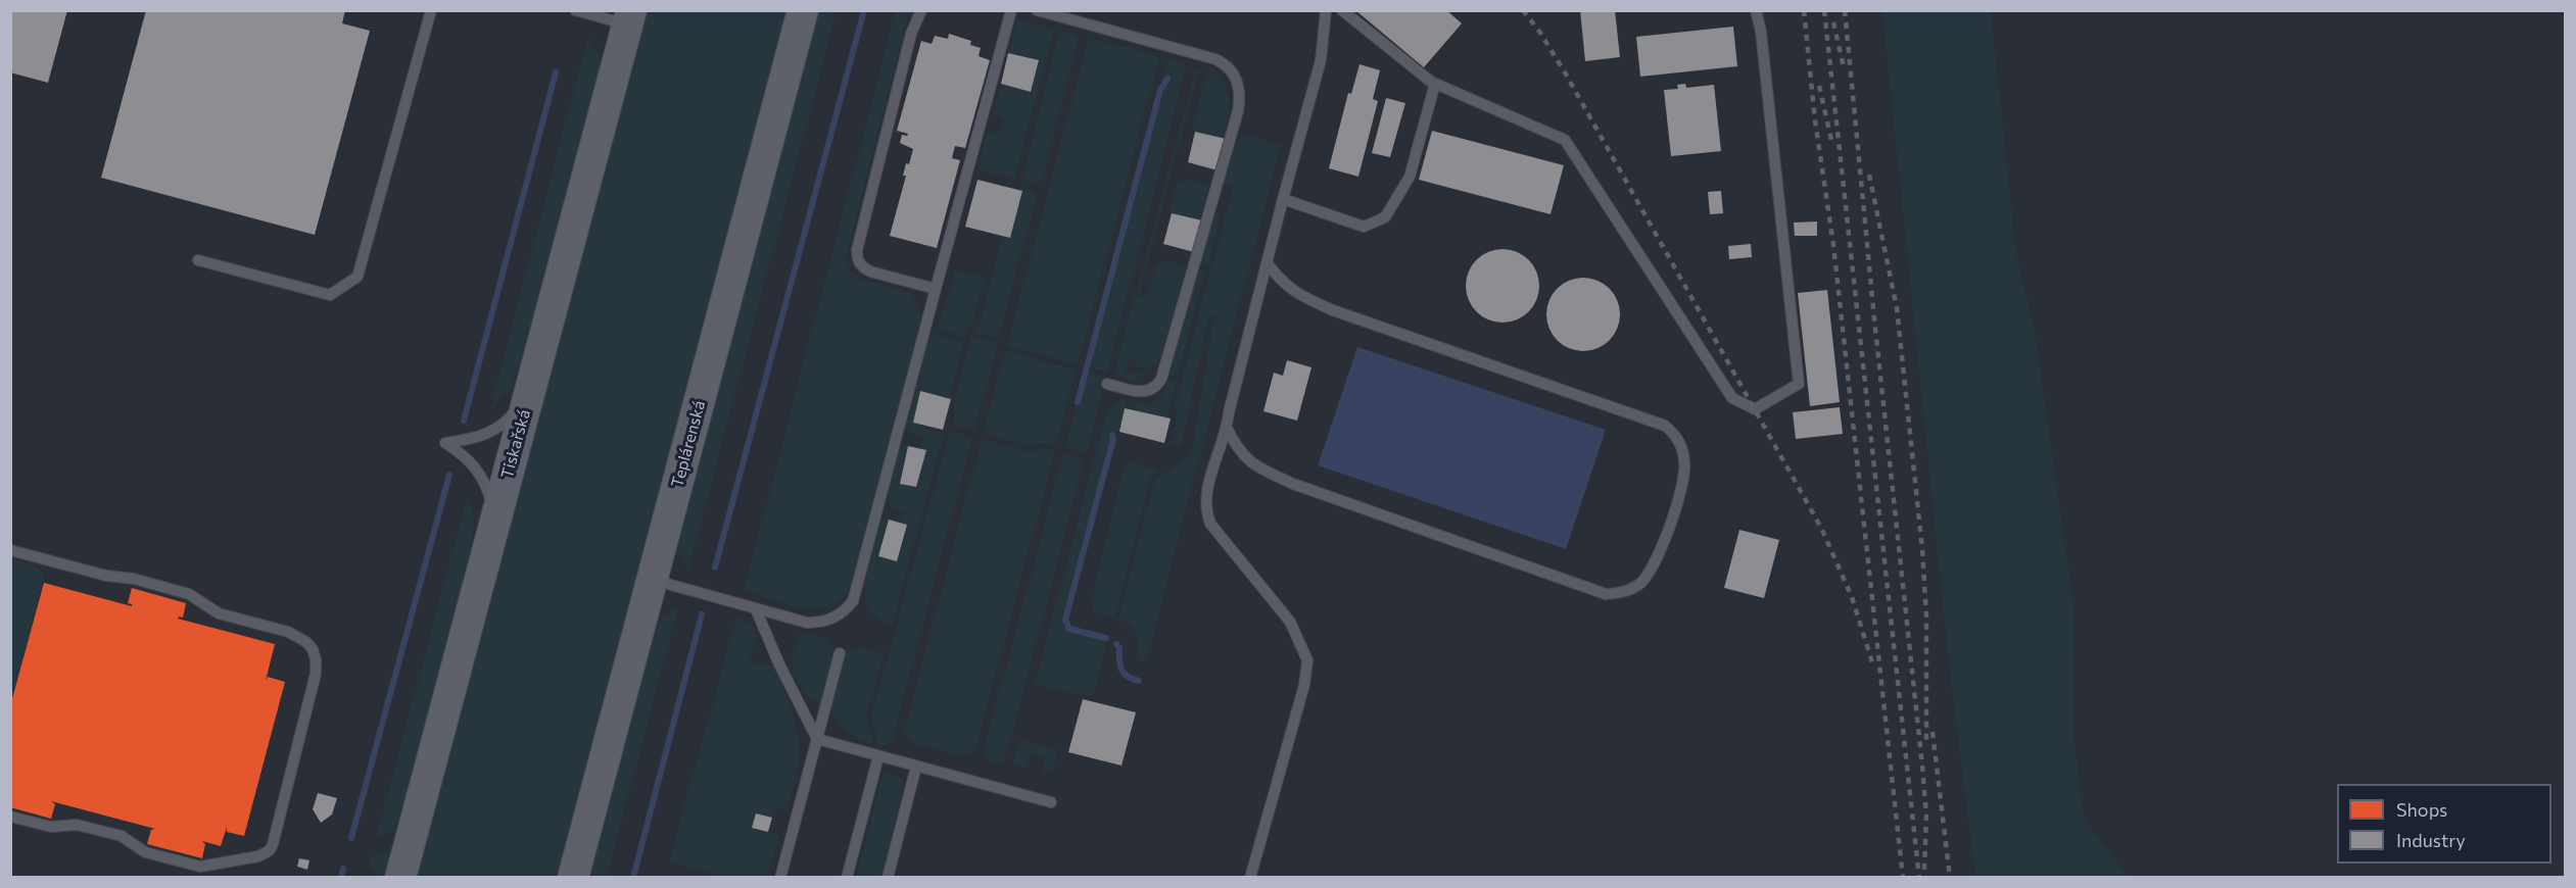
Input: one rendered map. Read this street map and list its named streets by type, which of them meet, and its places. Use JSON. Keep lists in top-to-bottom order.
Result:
{
  "streets": {
    "street": ["Tiskařská", "Teplárenská"]
  },
  "legend": ["Shops", "Industry"]
}
